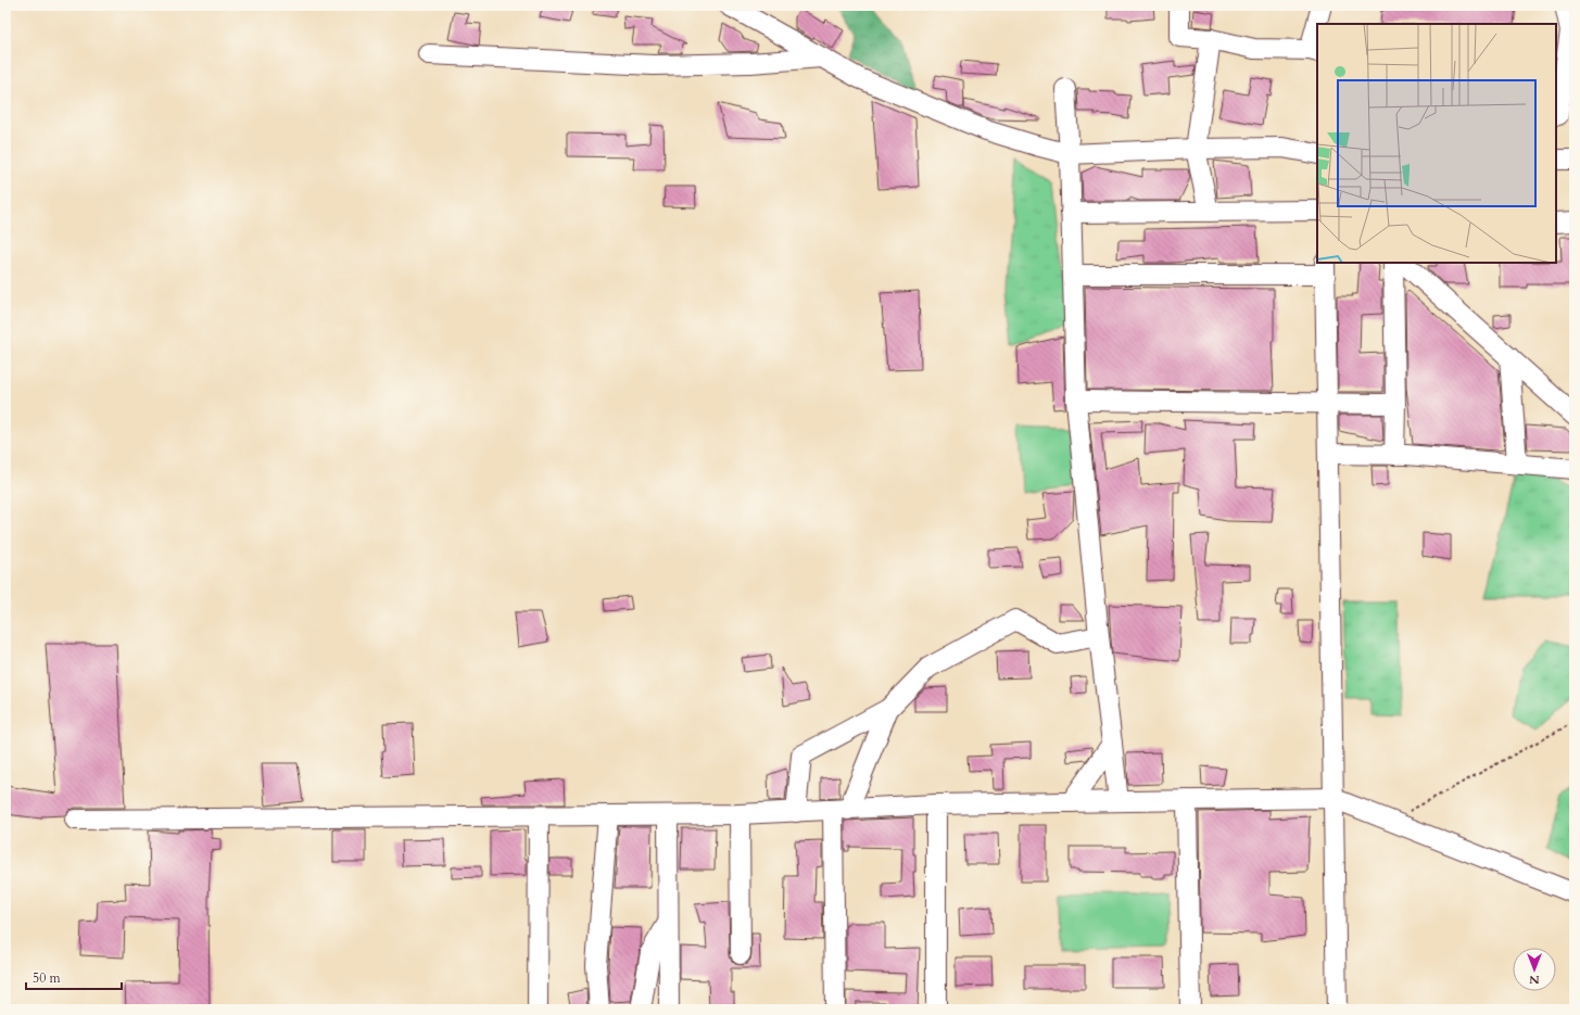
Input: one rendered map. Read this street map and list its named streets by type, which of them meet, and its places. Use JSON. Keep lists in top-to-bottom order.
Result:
{
  "scale_bar": "50 m",
  "north": "bottom"
}
